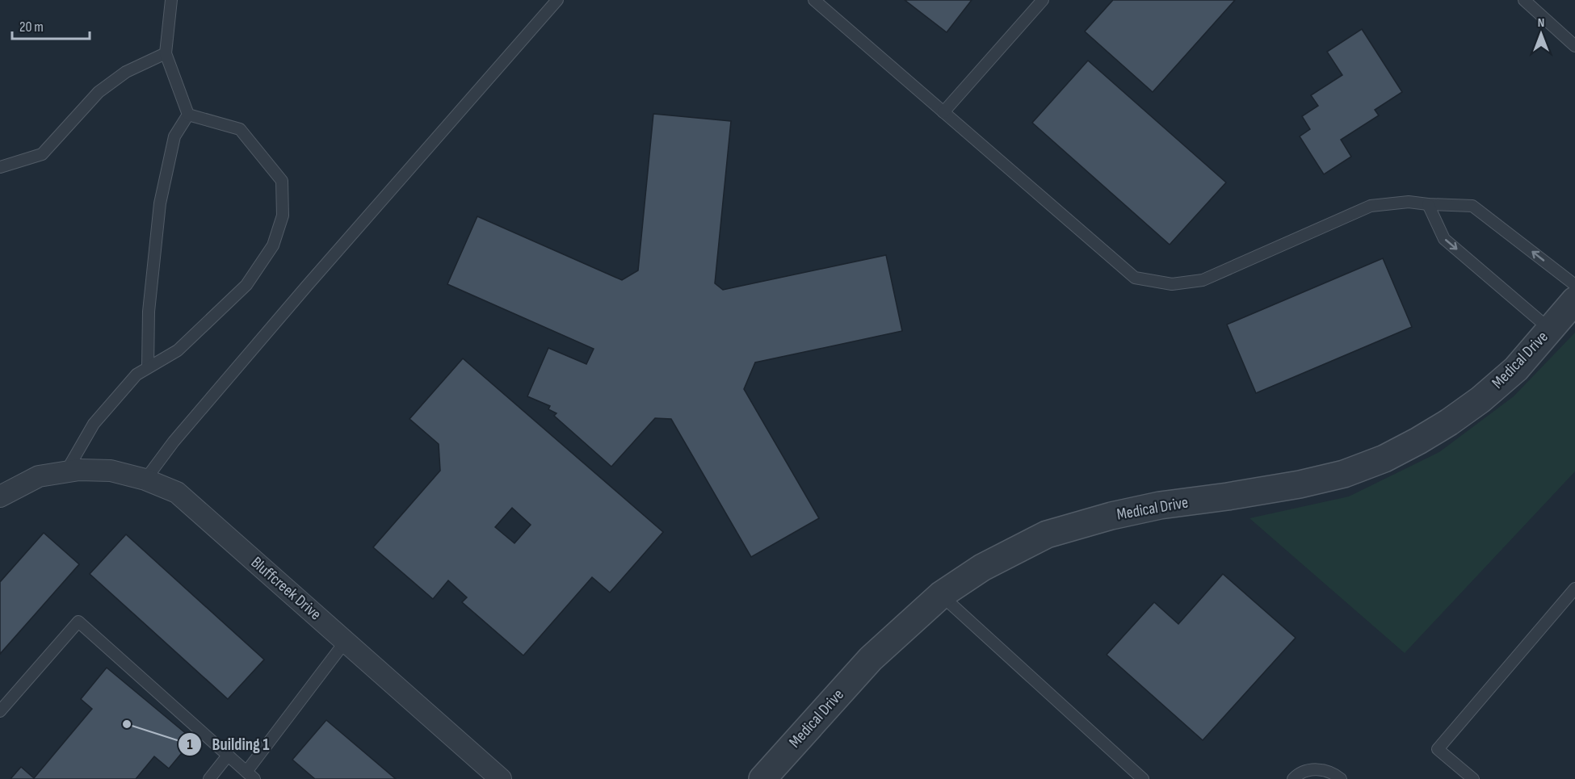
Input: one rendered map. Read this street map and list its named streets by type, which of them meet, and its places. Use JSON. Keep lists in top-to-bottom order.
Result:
{
  "streets": {
    "street": ["Medical Drive", "Bluffcreek Drive"]
  },
  "places": ["Building 1"],
  "scale_bar": "20 m",
  "north": "top"
}
